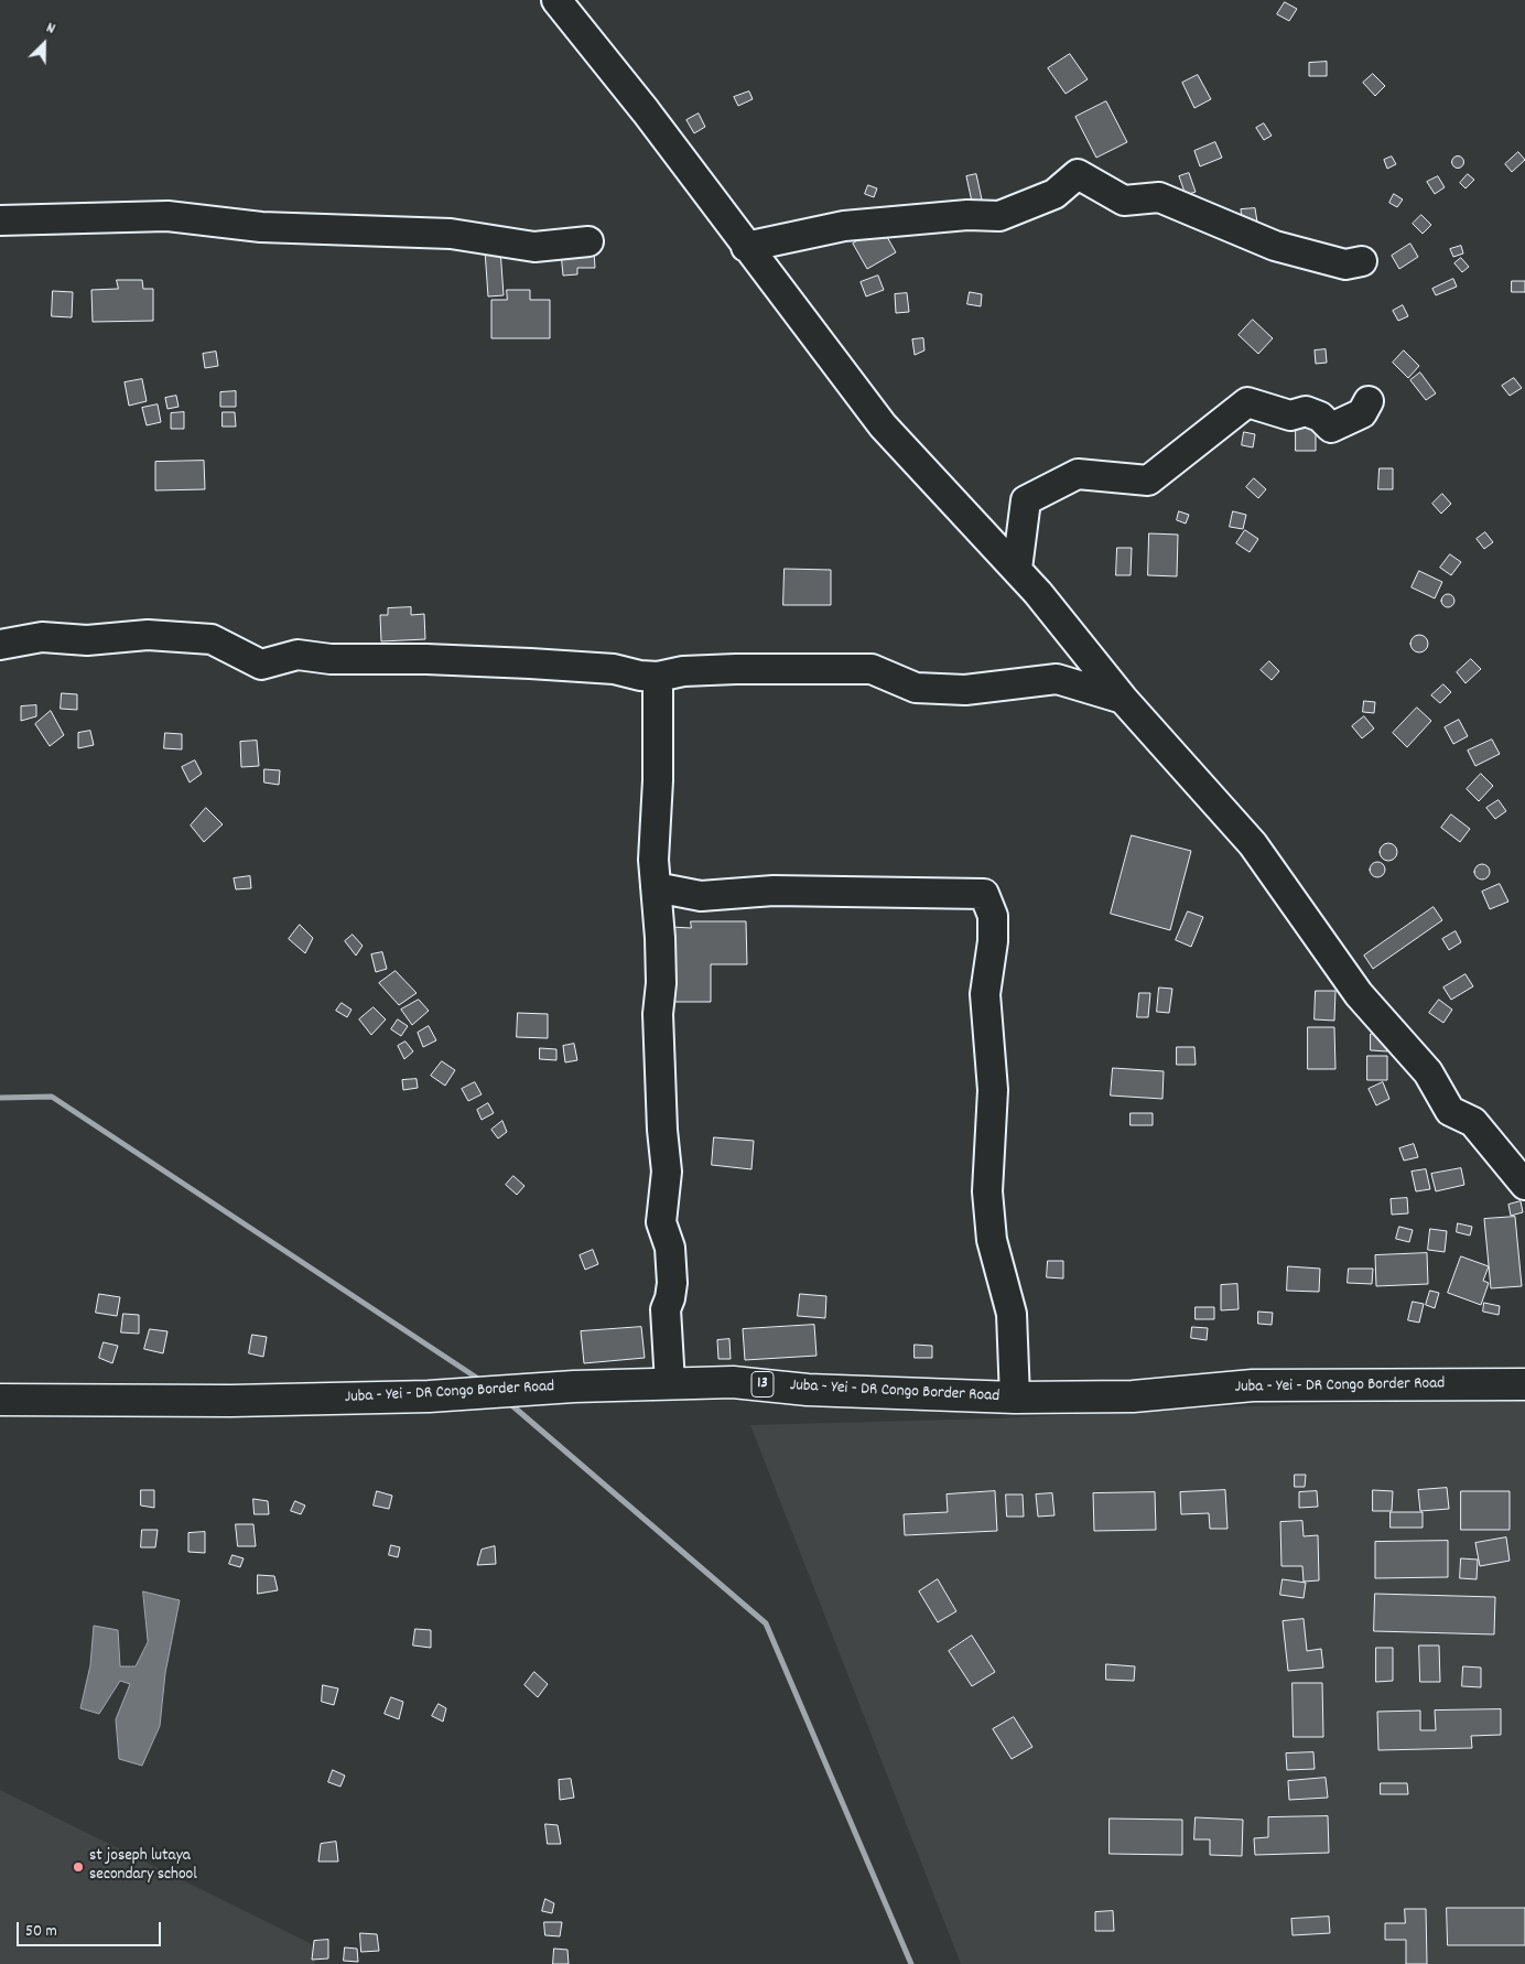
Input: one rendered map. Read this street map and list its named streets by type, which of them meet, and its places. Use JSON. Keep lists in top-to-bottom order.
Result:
{
  "streets": {
    "main road": ["13", "Juba - Yei - DR Congo Border Road"]
  },
  "places": ["st joseph lutaya secondary school"],
  "scale_bar": "50 m",
  "north": "top right"
}
